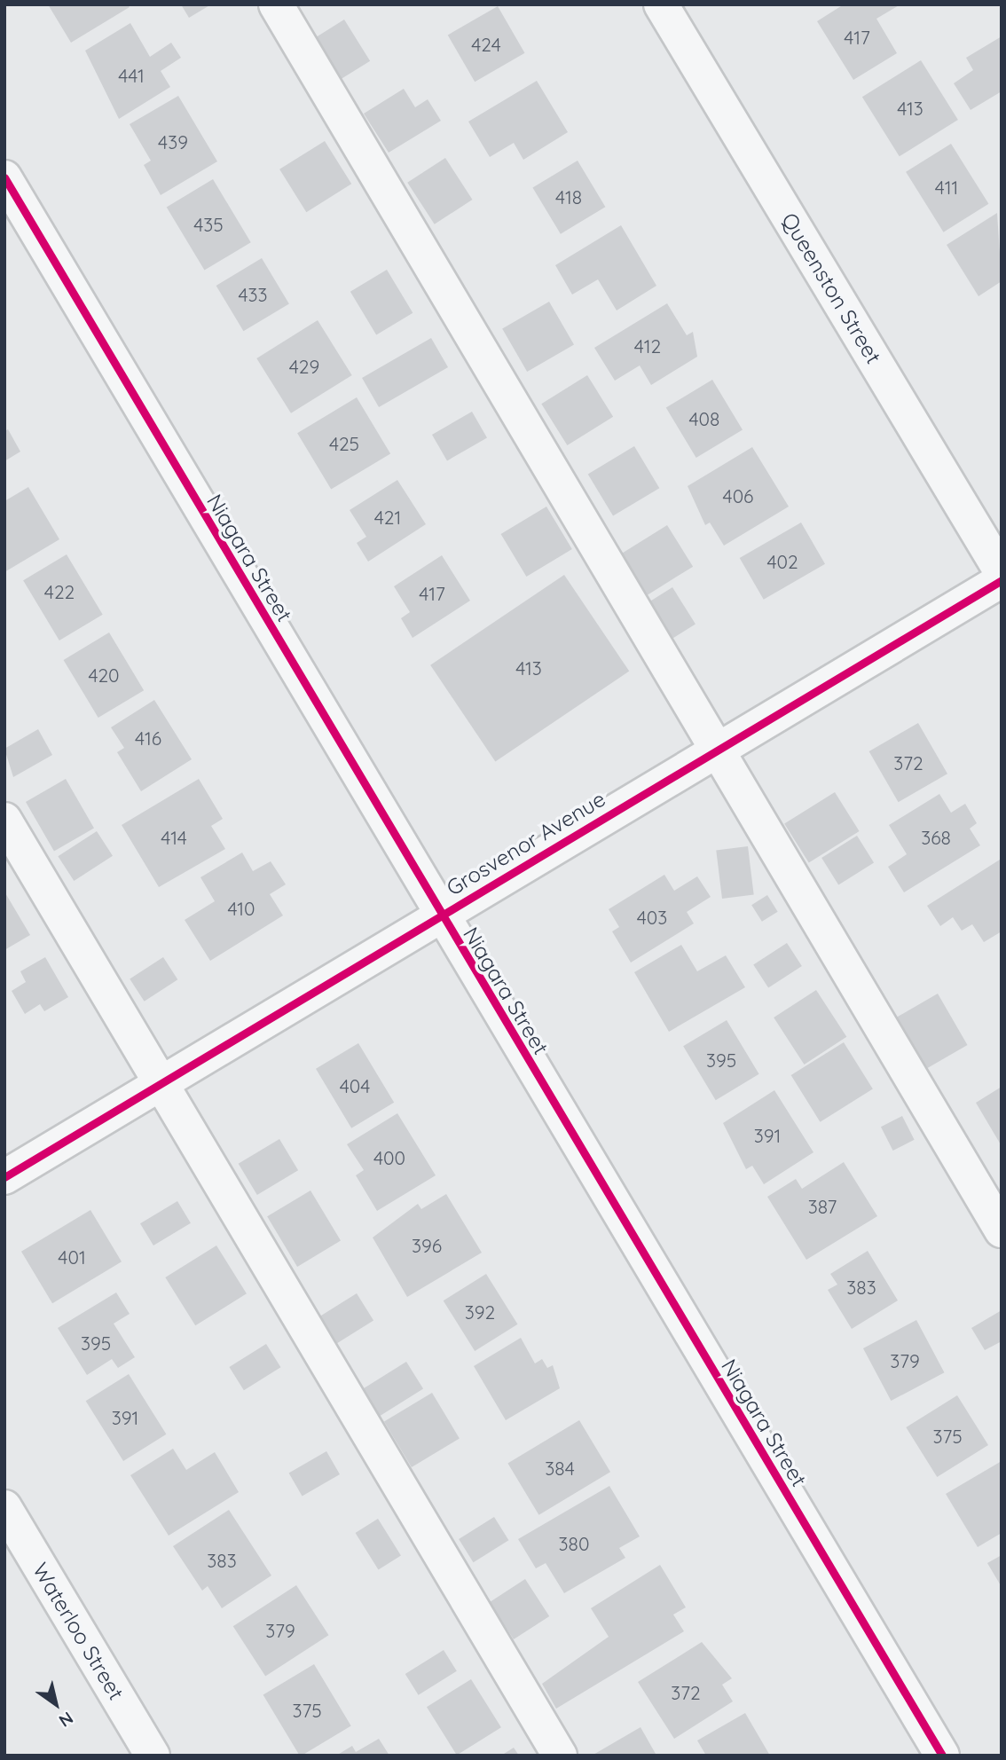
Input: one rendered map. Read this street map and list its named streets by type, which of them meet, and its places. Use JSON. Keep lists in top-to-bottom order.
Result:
{
  "streets": {
    "street": [
      "Queenston Street",
      "Niagara Street",
      "Grosvenor Avenue",
      "Waterloo Street"
    ]
  },
  "crossings": [
    ["Niagara Street", "Grosvenor Avenue"]
  ],
  "house_numbers": [
    "417",
    "424",
    "441",
    "413",
    "439",
    "411",
    "418",
    "435",
    "433",
    "412",
    "429",
    "408",
    "425",
    "406",
    "421",
    "402",
    "422",
    "417",
    "413",
    "420",
    "416",
    "372",
    "414",
    "368",
    "410",
    "403",
    "395",
    "404",
    "391",
    "400",
    "387",
    "396",
    "401",
    "383",
    "392",
    "395",
    "379",
    "391",
    "375",
    "384",
    "380",
    "383",
    "379",
    "372",
    "375"
  ],
  "north": "bottom right"
}
